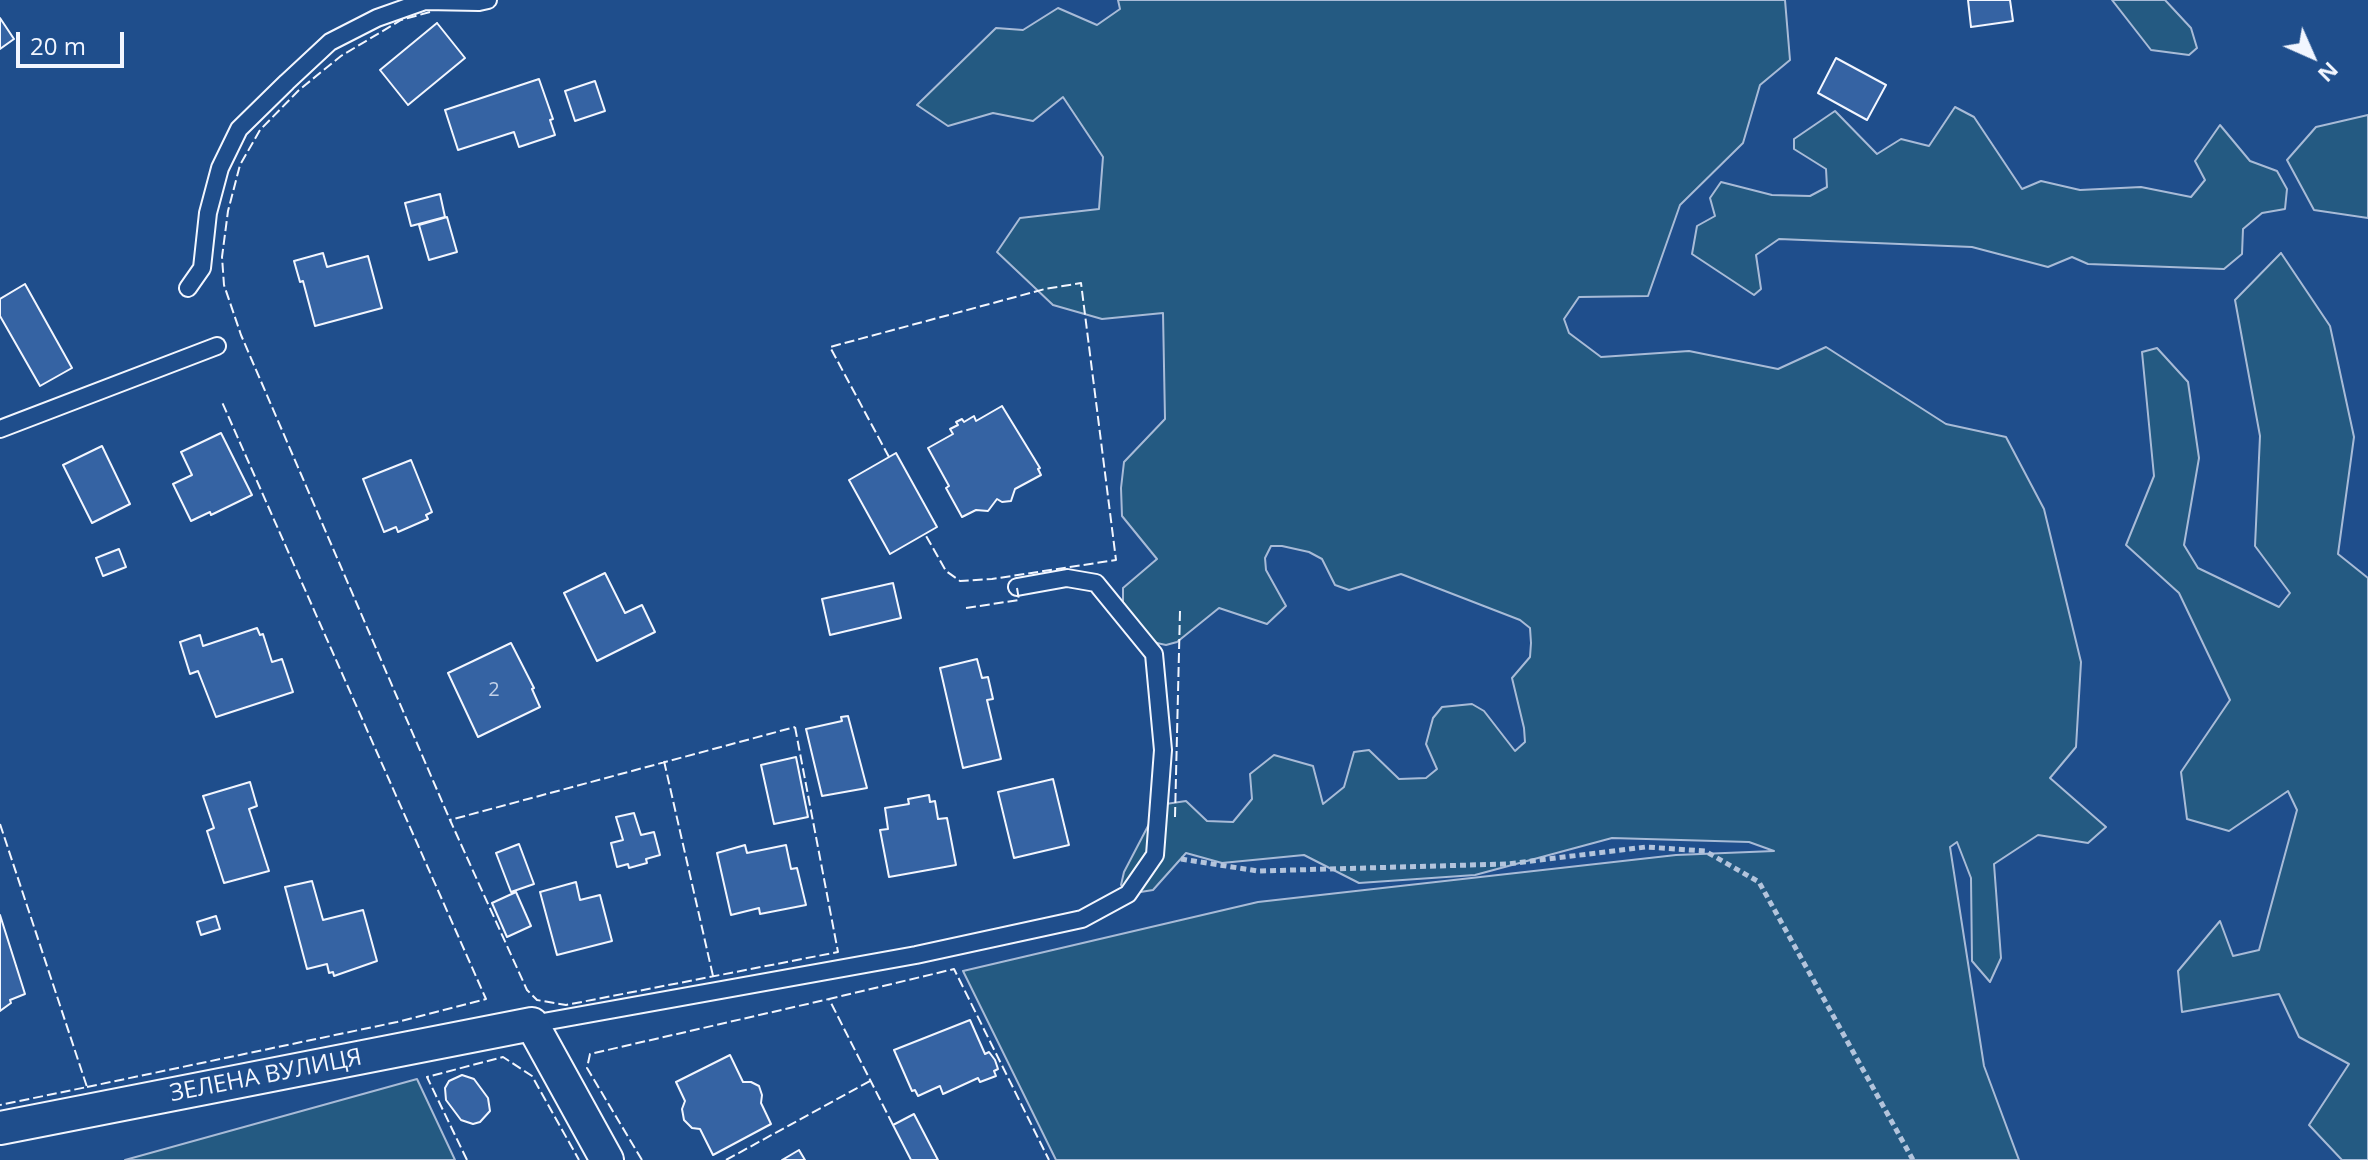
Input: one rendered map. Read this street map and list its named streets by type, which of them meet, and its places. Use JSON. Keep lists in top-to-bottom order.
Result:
{
  "streets": {
    "street": ["ЗЕЛЕНА ВУЛИЦЯ"]
  },
  "house_numbers": ["2"],
  "scale_bar": "20 m",
  "north": "bottom right"
}
